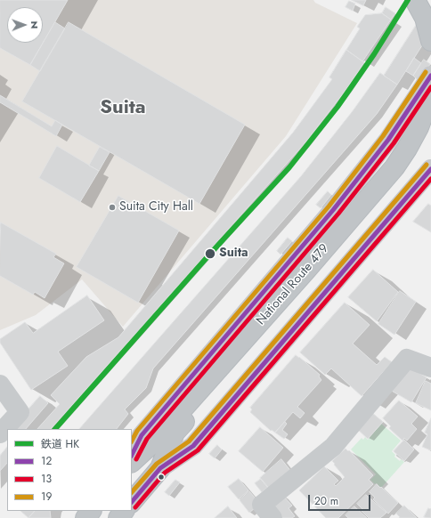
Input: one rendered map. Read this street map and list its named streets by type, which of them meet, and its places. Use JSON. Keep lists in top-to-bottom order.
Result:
{
  "streets": {
    "highway": ["National Route 479"]
  },
  "districts": ["Suita"],
  "places": ["Suita City Hall", "Suita"],
  "lines": [
    "rail line HK",
    "transit line 19",
    "transit line 12",
    "transit line 13"
  ],
  "legend": [
    "鉄道 HK",
    "12",
    "13",
    "19"
  ],
  "scale_bar": "20 m",
  "north": "right"
}
